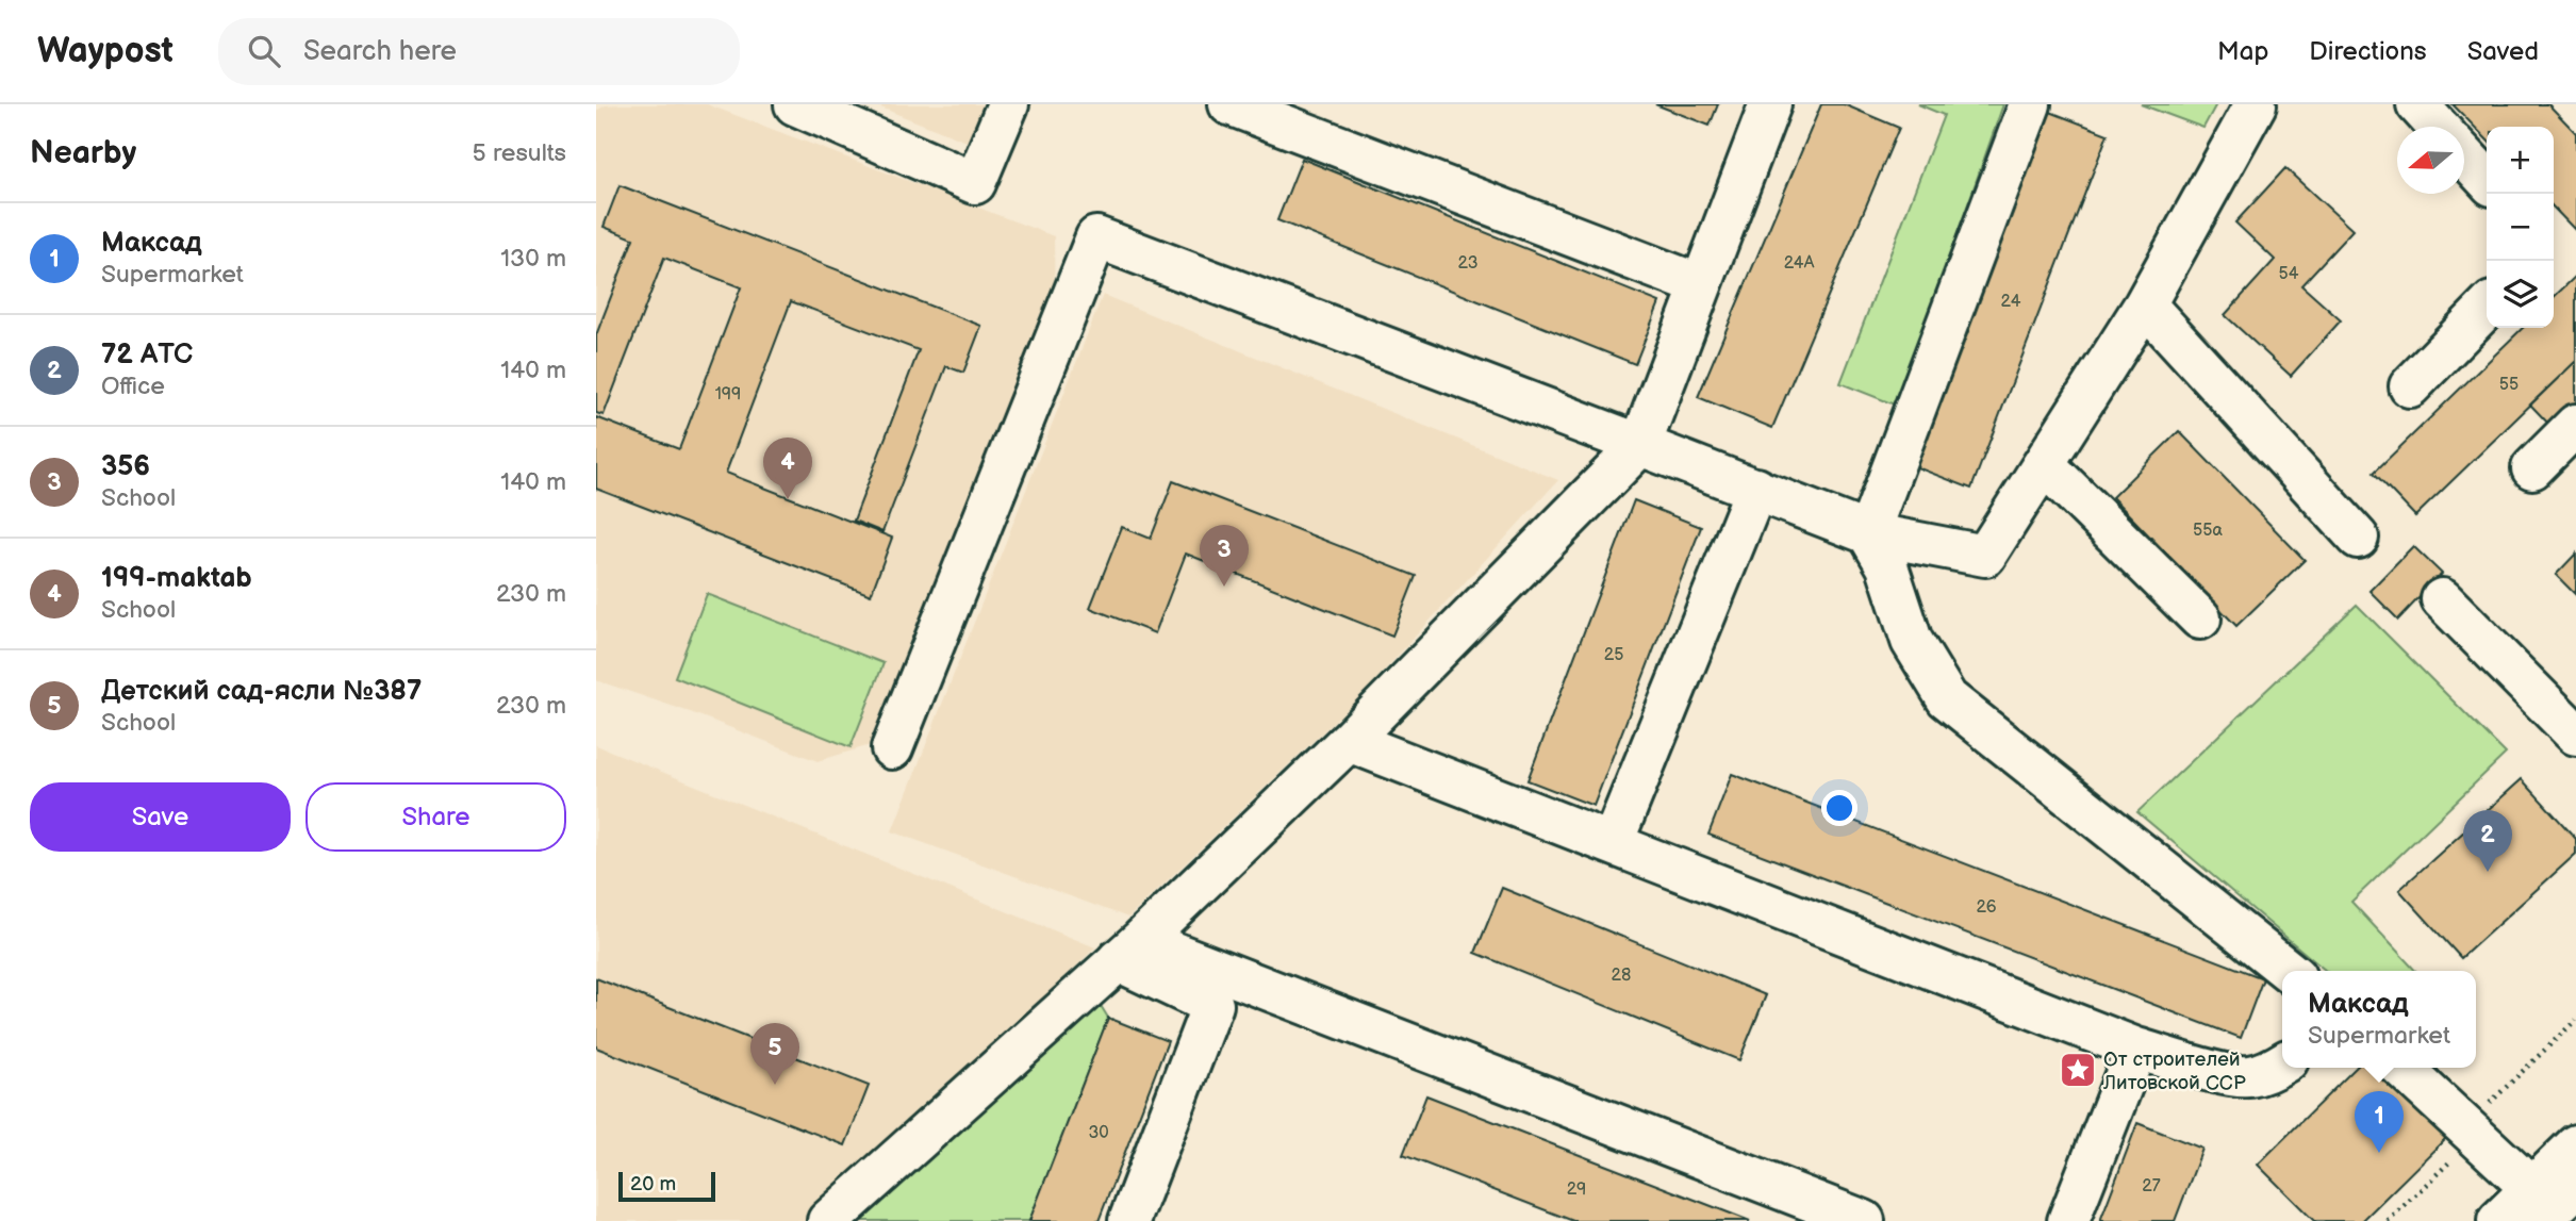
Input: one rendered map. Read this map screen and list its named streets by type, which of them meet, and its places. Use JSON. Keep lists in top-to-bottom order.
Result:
{
  "places": {
    "place": ["От строителей Литовской ССР"]
  },
  "house_numbers": [
    "23",
    "24А",
    "54",
    "24",
    "55",
    "199",
    "55а",
    "25",
    "26",
    "28",
    "30",
    "27",
    "29"
  ],
  "scale_bar": "20 m",
  "north": "left",
  "page": {
    "header": "Waypost",
    "search": "Search here",
    "nav": ["Map", "Directions", "Saved"],
    "heading": ["Nearby", "5 results"],
    "map_buttons": ["+", "−"],
    "list": [
      {
        "mark": "1",
        "name": "Максад",
        "note": "Supermarket",
        "value": "130 m"
      },
      {
        "mark": "2",
        "name": "72 АТС",
        "note": "Office",
        "value": "140 m"
      },
      {
        "mark": "3",
        "name": "356",
        "note": "School",
        "value": "140 m"
      },
      {
        "mark": "4",
        "name": "199-maktab",
        "note": "School",
        "value": "230 m"
      },
      {
        "mark": "5",
        "name": "Детский сад-ясли №387",
        "note": "School",
        "value": "230 m"
      }
    ],
    "pins": [
      "4",
      "3",
      "2",
      "5",
      "1"
    ],
    "buttons": ["Save", "Share"],
    "popup": ["Максад", "Supermarket"],
    "scale": "20 m"
  }
}
